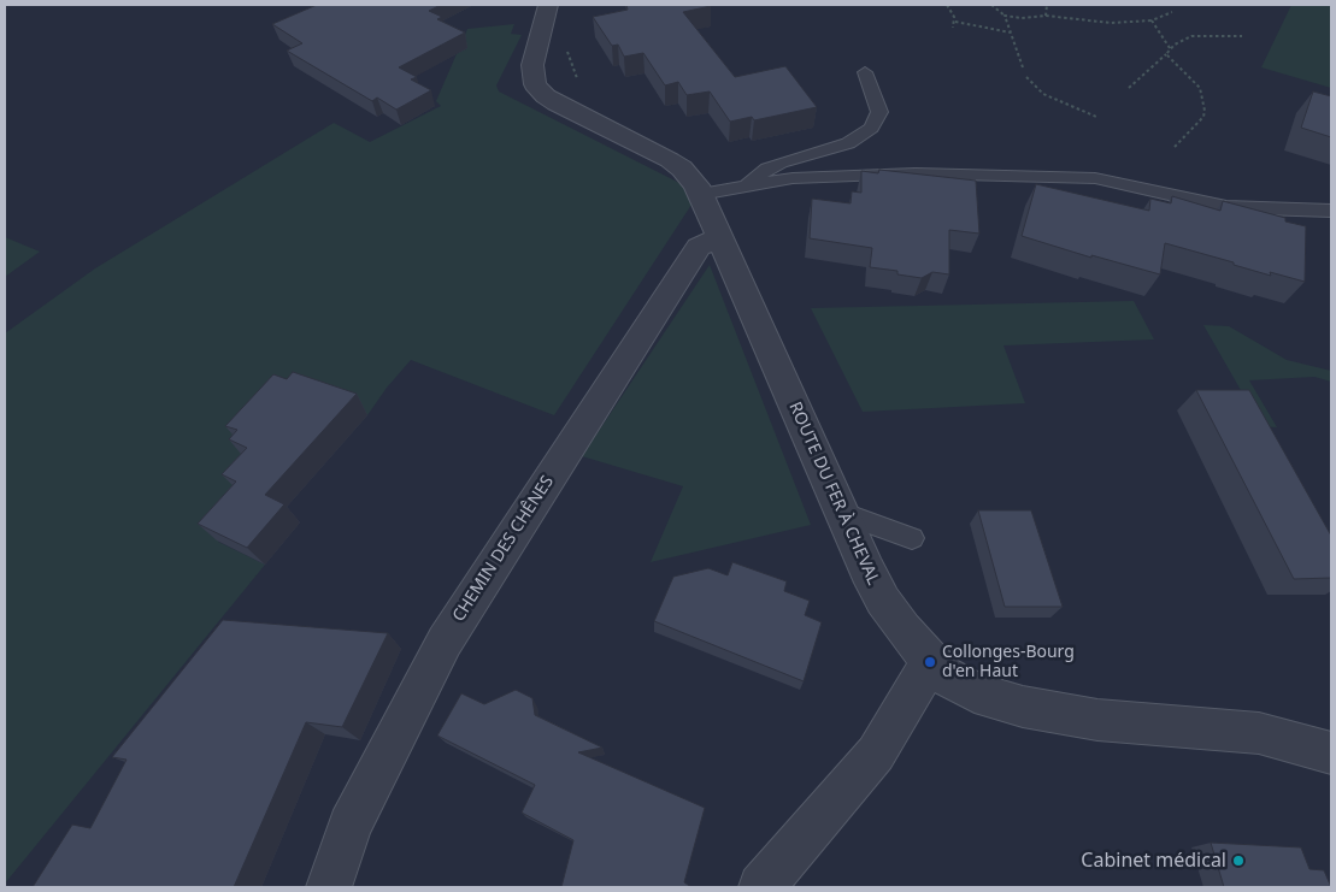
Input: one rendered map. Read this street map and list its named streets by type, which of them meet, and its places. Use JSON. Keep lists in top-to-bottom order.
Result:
{
  "streets": {
    "street": ["ROUTE DU FER À CHEVAL", "CHEMIN DES CHÊNES"]
  },
  "crossings": [
    ["ROUTE DU FER À CHEVAL", "CHEMIN DES CHÊNES"]
  ],
  "places": ["Collonges-Bourg d'en Haut", "Cabinet médical"]
}
